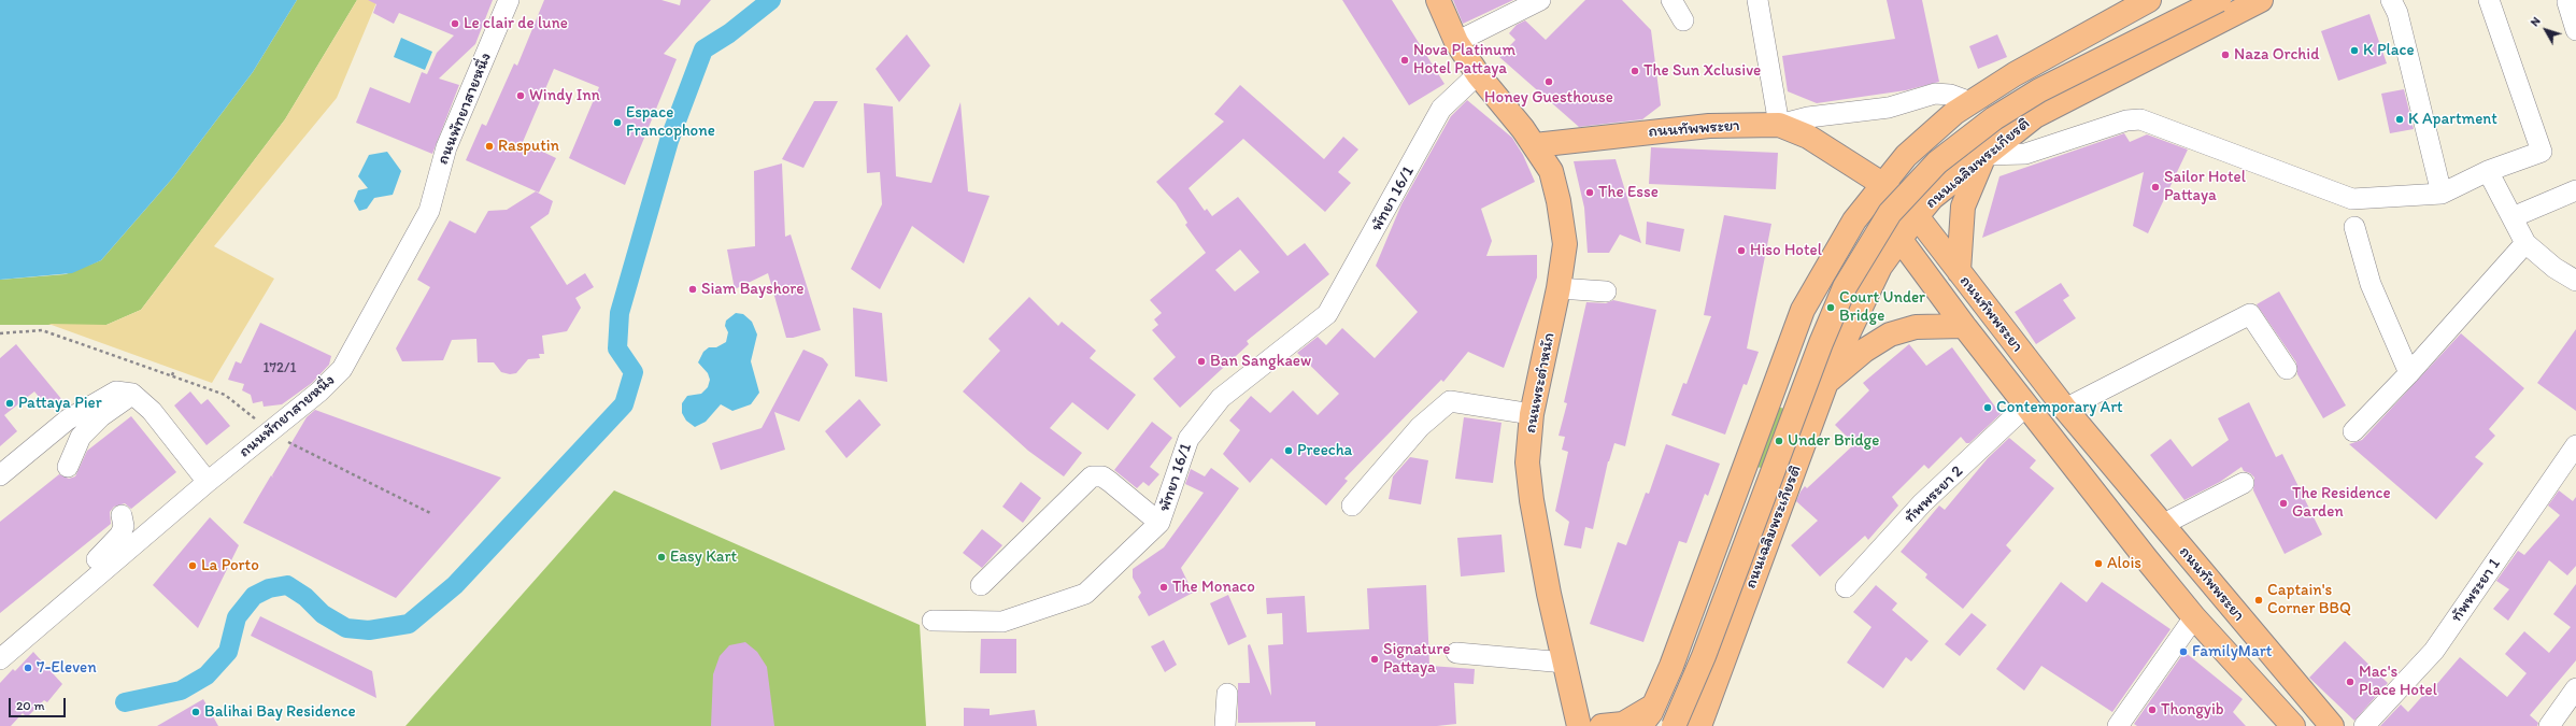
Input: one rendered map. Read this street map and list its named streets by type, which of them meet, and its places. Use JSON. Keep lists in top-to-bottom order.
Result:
{
  "streets": {
    "main road": ["ถนนทัพพระยา", "ถนนเฉลิมพระเกียรติ", "ถนนพระตำหนัก"],
    "street": [
      "ถนนพัทยาสายหนึ่ง",
      "พัทยา 16/1",
      "ทัพพระยา 2",
      "ทัพพระยา 1"
    ]
  },
  "crossings": [
    ["ถนนทัพพระยา", "ถนนเฉลิมพระเกียรติ"],
    ["ถนนทัพพระยา", "ถนนพระตำหนัก"],
    ["ถนนทัพพระยา", "ทัพพระยา 2"],
    ["พัทยา 16/1", "ถนนพระตำหนัก"]
  ],
  "places": [
    "Le clair de lune",
    "K Place",
    "Naza Orchid",
    "Nova Platinum Hotel Pattaya",
    "The Sun Xclusive",
    "Honey Guesthouse",
    "Windy Inn",
    "K Apartment",
    "Espace Francophone",
    "Rasputin",
    "Sailor Hotel Pattaya",
    "The Esse",
    "Hiso Hotel",
    "Siam Bayshore",
    "Court Under Bridge",
    "Ban Sangkaew",
    "Pattaya Pier",
    "Contemporary Art",
    "Under Bridge",
    "Preecha",
    "The Residence Garden",
    "Easy Kart",
    "Alois",
    "La Porto",
    "The Monaco",
    "Captain's Corner BBQ",
    "FamilyMart",
    "Signature Pattaya",
    "7-Eleven",
    "Mac's Place Hotel",
    "Thongyib",
    "Balihai Bay Residence"
  ],
  "house_numbers": ["172/1"],
  "scale_bar": "20 m",
  "north": "top left"
}
